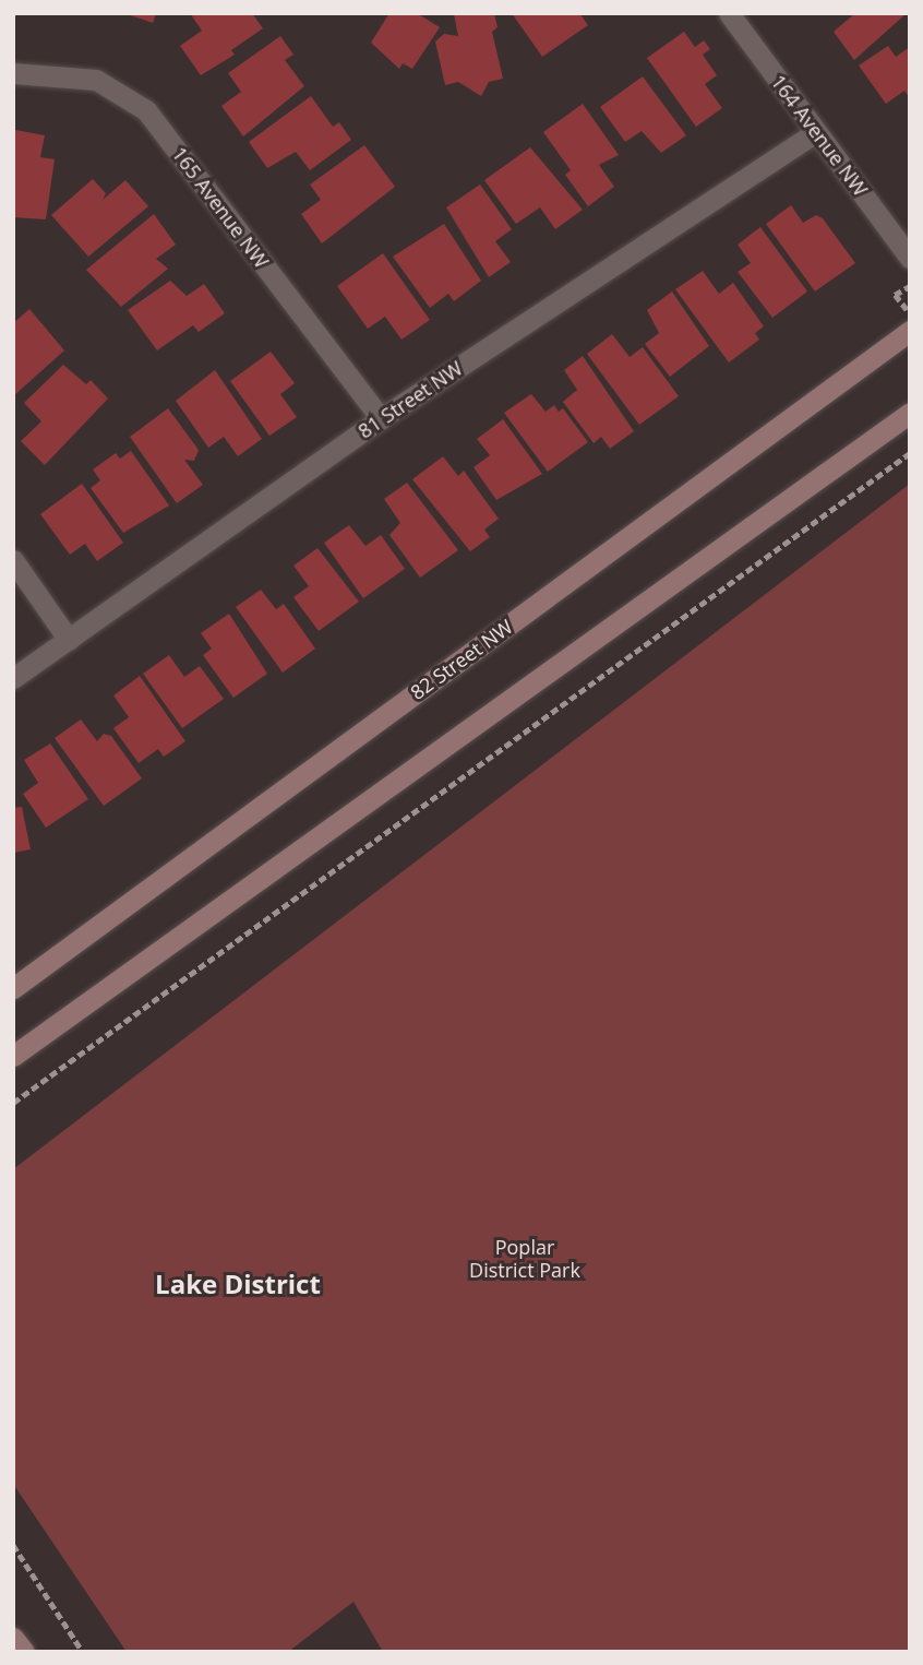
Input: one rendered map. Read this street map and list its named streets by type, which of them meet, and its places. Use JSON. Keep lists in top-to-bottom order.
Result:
{
  "streets": {
    "main road": ["82 Street NW"],
    "street": ["164 Avenue NW", "165 Avenue NW", "81 Street NW"]
  },
  "crossings": [
    ["164 Avenue NW", "81 Street NW"],
    ["165 Avenue NW", "81 Street NW"]
  ],
  "districts": ["Lake District"],
  "parks": ["Poplar District Park"]
}
